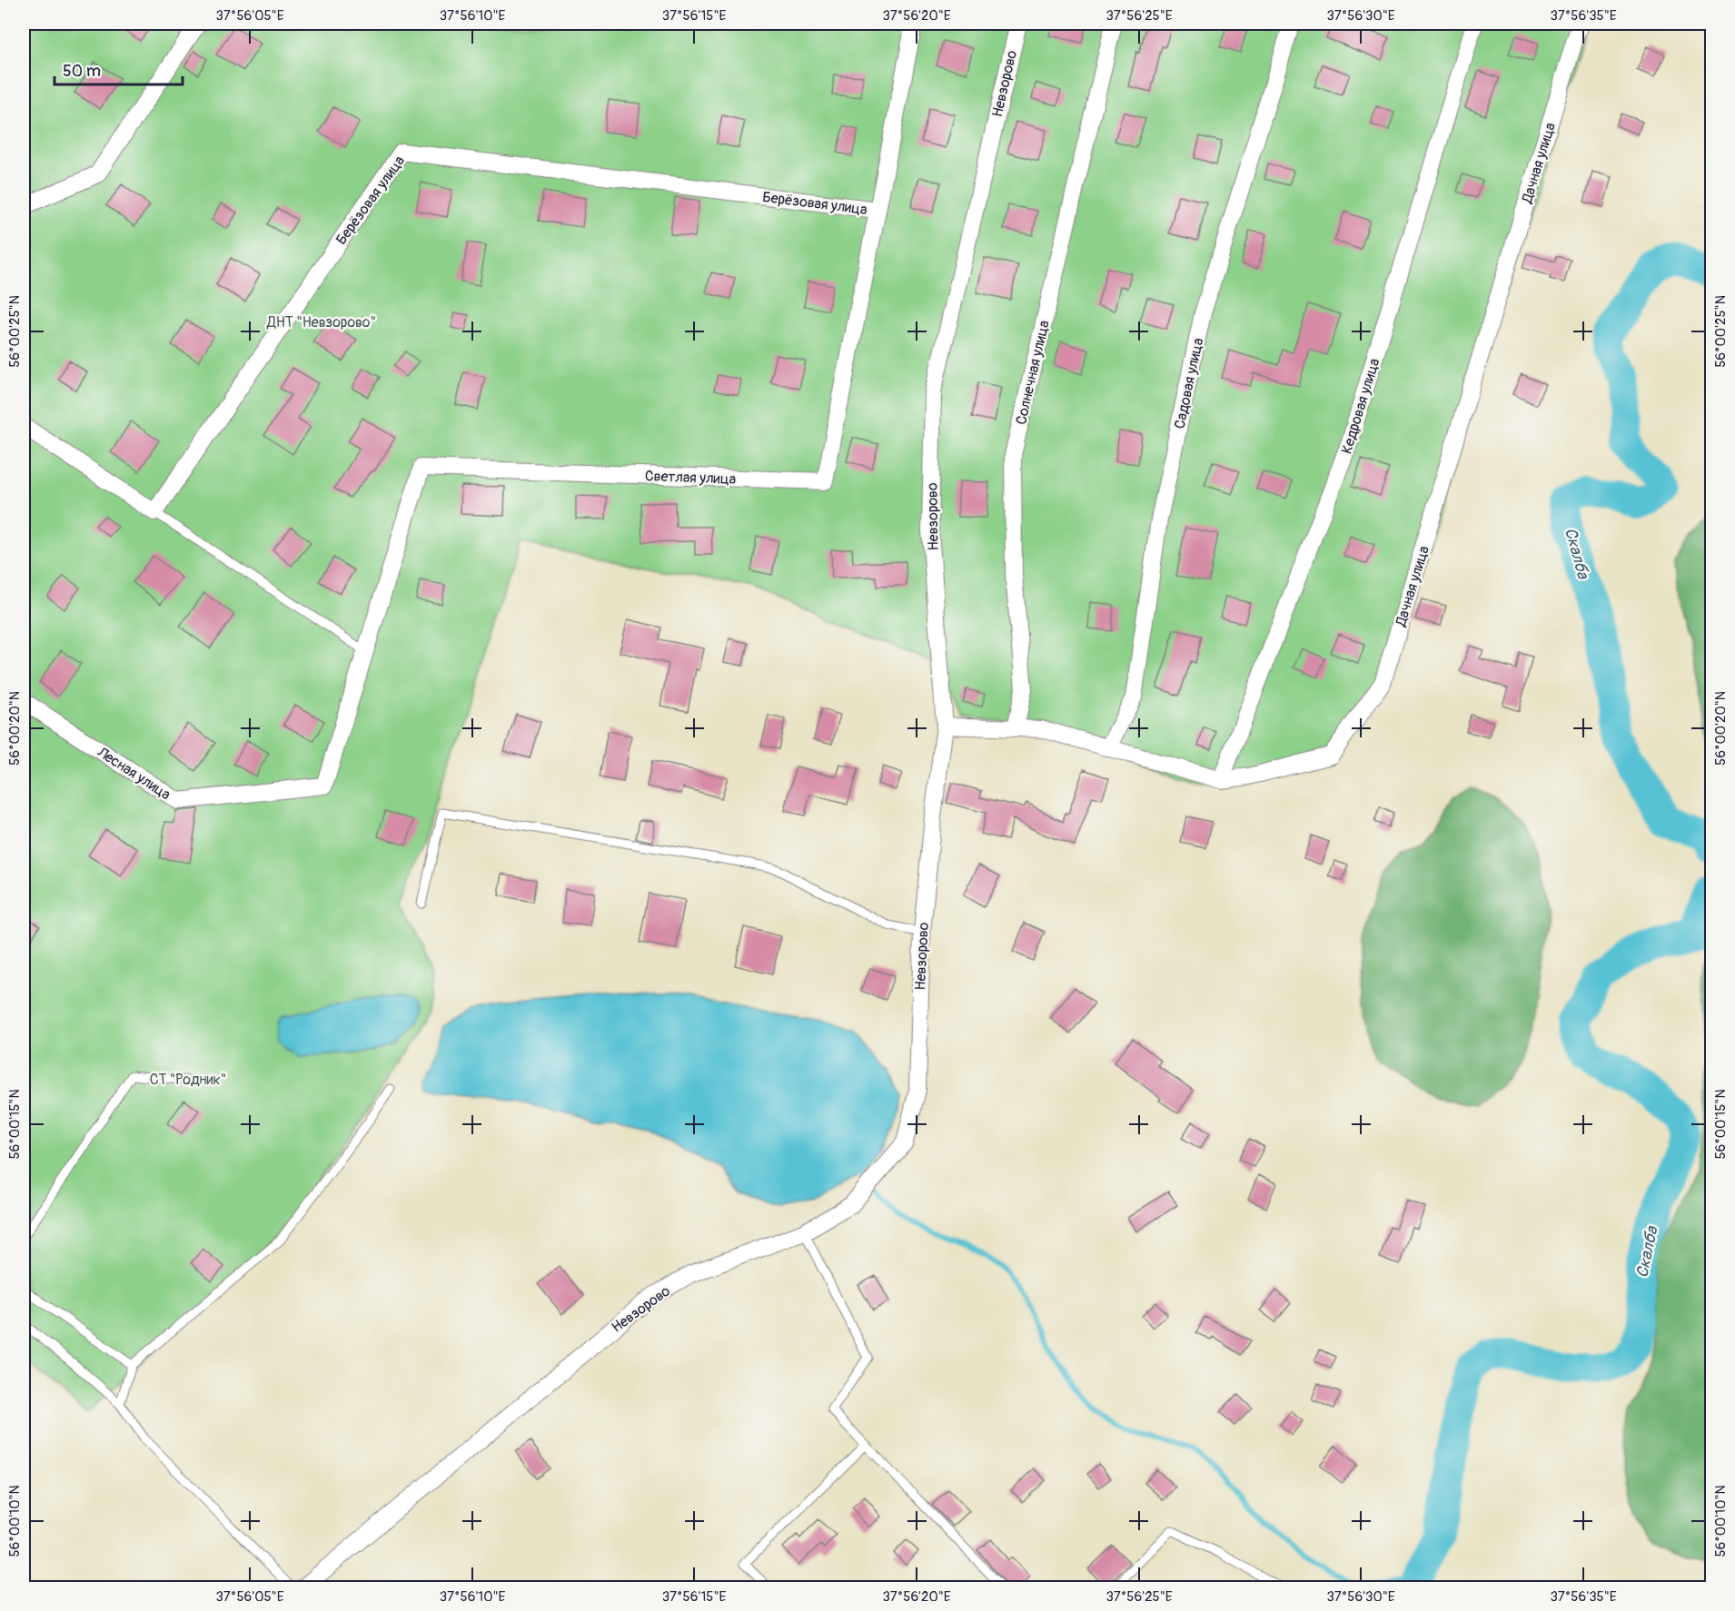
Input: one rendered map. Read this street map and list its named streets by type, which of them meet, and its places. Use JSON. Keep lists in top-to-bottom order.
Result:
{
  "streets": {
    "street": [
      "Невзорово",
      "Дачная улица",
      "Берёзовая улица",
      "Солнечная улица",
      "Садовая улица",
      "Кедровая улица",
      "Светлая улица",
      "Лесная улица"
    ]
  },
  "crossings": [
    ["Невзорово", "Дачная улица"],
    ["Дачная улица", "Солнечная улица"],
    ["Дачная улица", "Садовая улица"],
    ["Дачная улица", "Кедровая улица"],
    ["Берёзовая улица", "Светлая улица"],
    ["Светлая улица", "Лесная улица"]
  ],
  "water": ["Скалба"],
  "parks": ["ДНТ \"Невзорово\"", "СТ \"Родник\""],
  "scale_bar": "50 m",
  "coordinates": [
    "37°56'05\"E",
    "37°56'10\"E",
    "37°56'15\"E",
    "37°56'20\"E",
    "37°56'25\"E",
    "37°56'30\"E",
    "37°56'35\"E",
    "56°00'25\"N",
    "56°00'20\"N",
    "56°00'15\"N",
    "56°00'10\"N"
  ]
}
